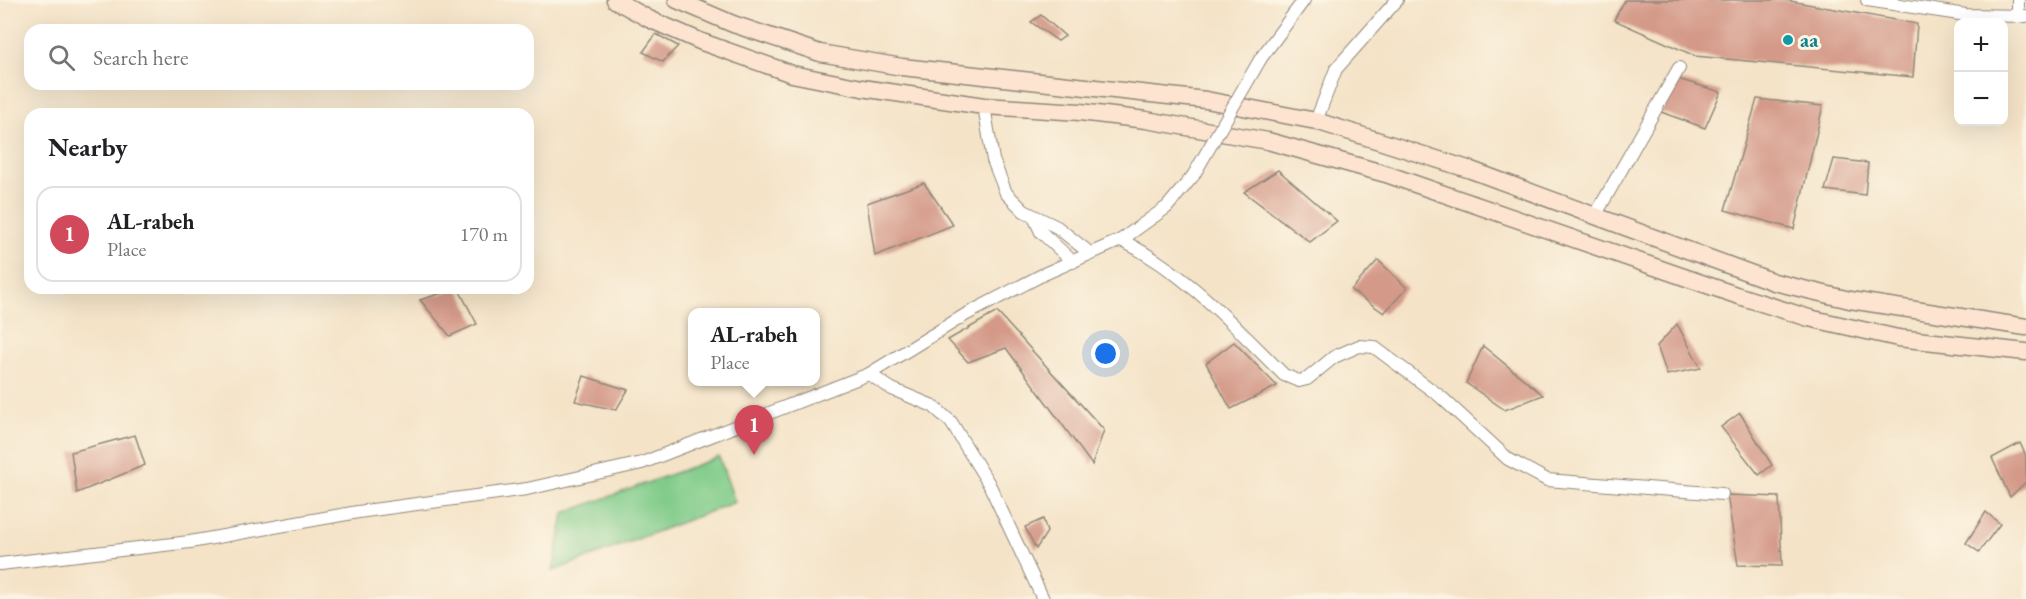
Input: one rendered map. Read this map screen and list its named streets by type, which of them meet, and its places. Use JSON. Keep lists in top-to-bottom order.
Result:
{
  "places": ["aa"],
  "page": {
    "map_buttons": ["+", "−"],
    "search": "Search here",
    "heading": "Nearby",
    "list": [
      {
        "mark": "1",
        "name": "AL-rabeh",
        "note": "Place",
        "value": "170 m"
      }
    ],
    "popup": ["AL-rabeh", "Place"],
    "pins": "1"
  }
}
